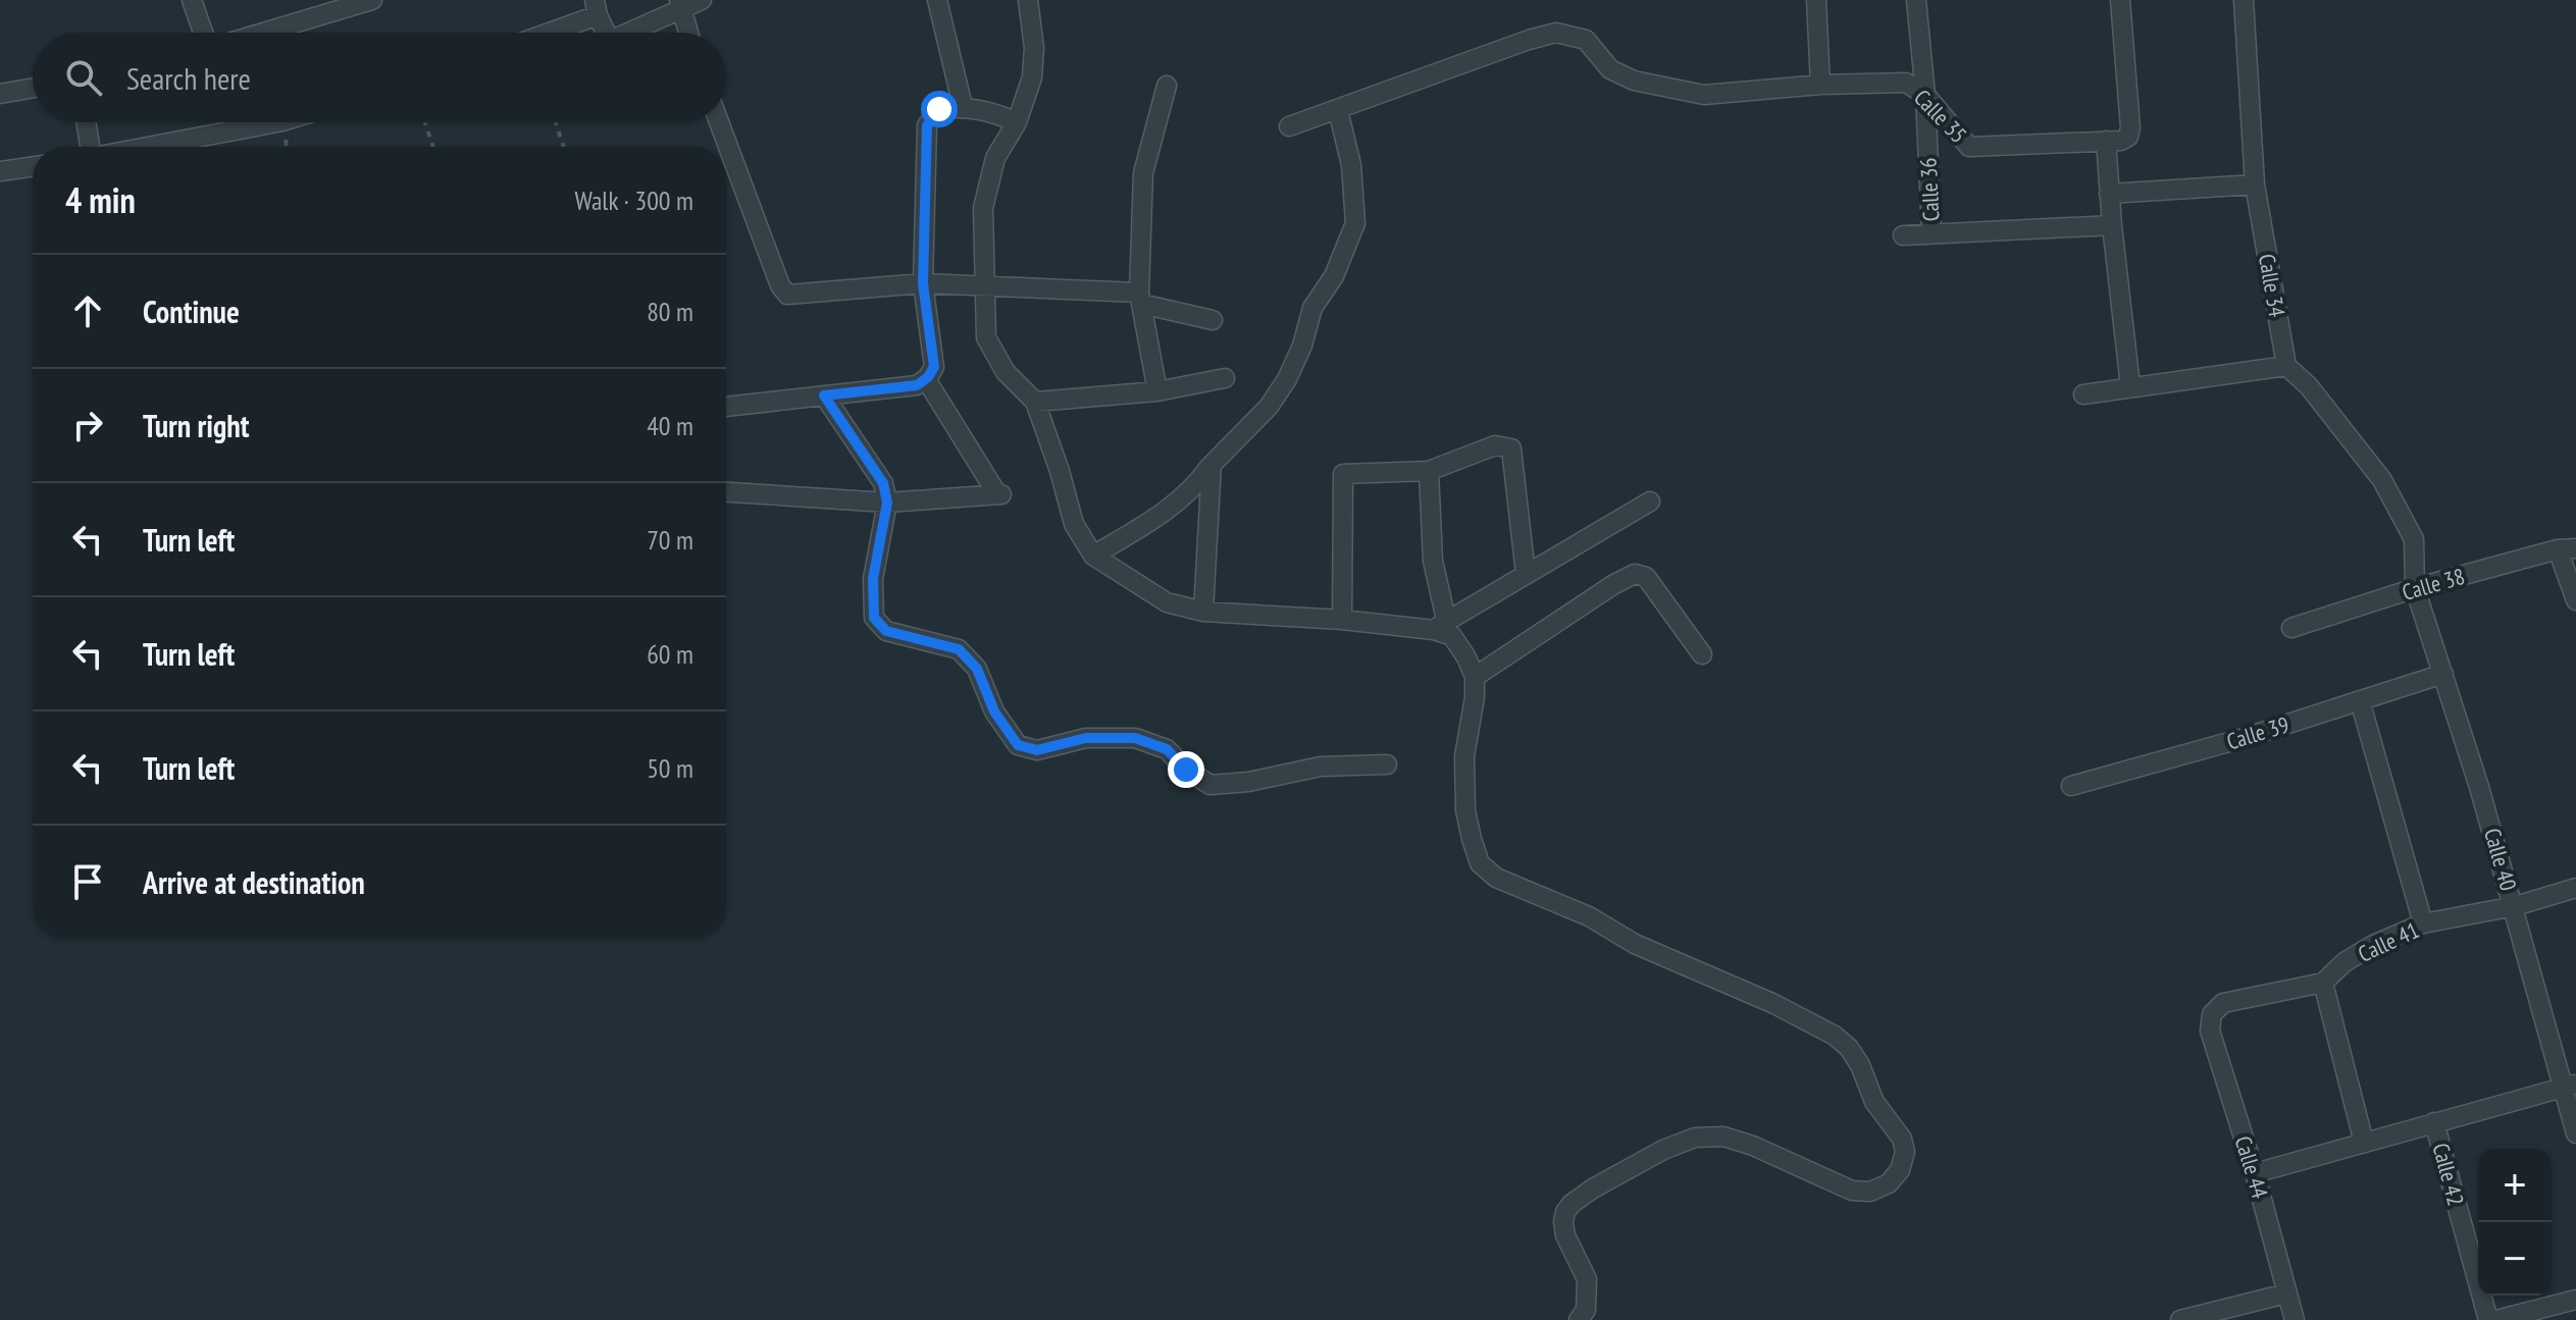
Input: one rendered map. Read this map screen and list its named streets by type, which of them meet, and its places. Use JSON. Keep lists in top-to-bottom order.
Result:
{
  "streets": {
    "street": [
      "Calle 35",
      "Calle 36",
      "Calle 34",
      "Calle 38",
      "Calle 39",
      "Calle 40",
      "Calle 41",
      "Calle 44",
      "Calle 42"
    ]
  },
  "crossings": [
    ["Calle 35", "Calle 36"],
    ["Calle 34", "Calle 40"],
    ["Calle 38", "Calle 40"],
    ["Calle 39", "Calle 40"],
    ["Calle 40", "Calle 41"],
    ["Calle 40", "Calle 42"],
    ["Calle 41", "Calle 44"],
    ["Calle 44", "Calle 42"]
  ],
  "page": {
    "search": "Search here",
    "heading": ["4 min", "Walk · 300 m"],
    "list": [
      ["Continue", "80 m"],
      ["Turn right", "40 m"],
      ["Turn left", "70 m"],
      ["Turn left", "60 m"],
      ["Turn left", "50 m"],
      "Arrive at destination"
    ],
    "map_buttons": ["+", "−"]
  }
}
